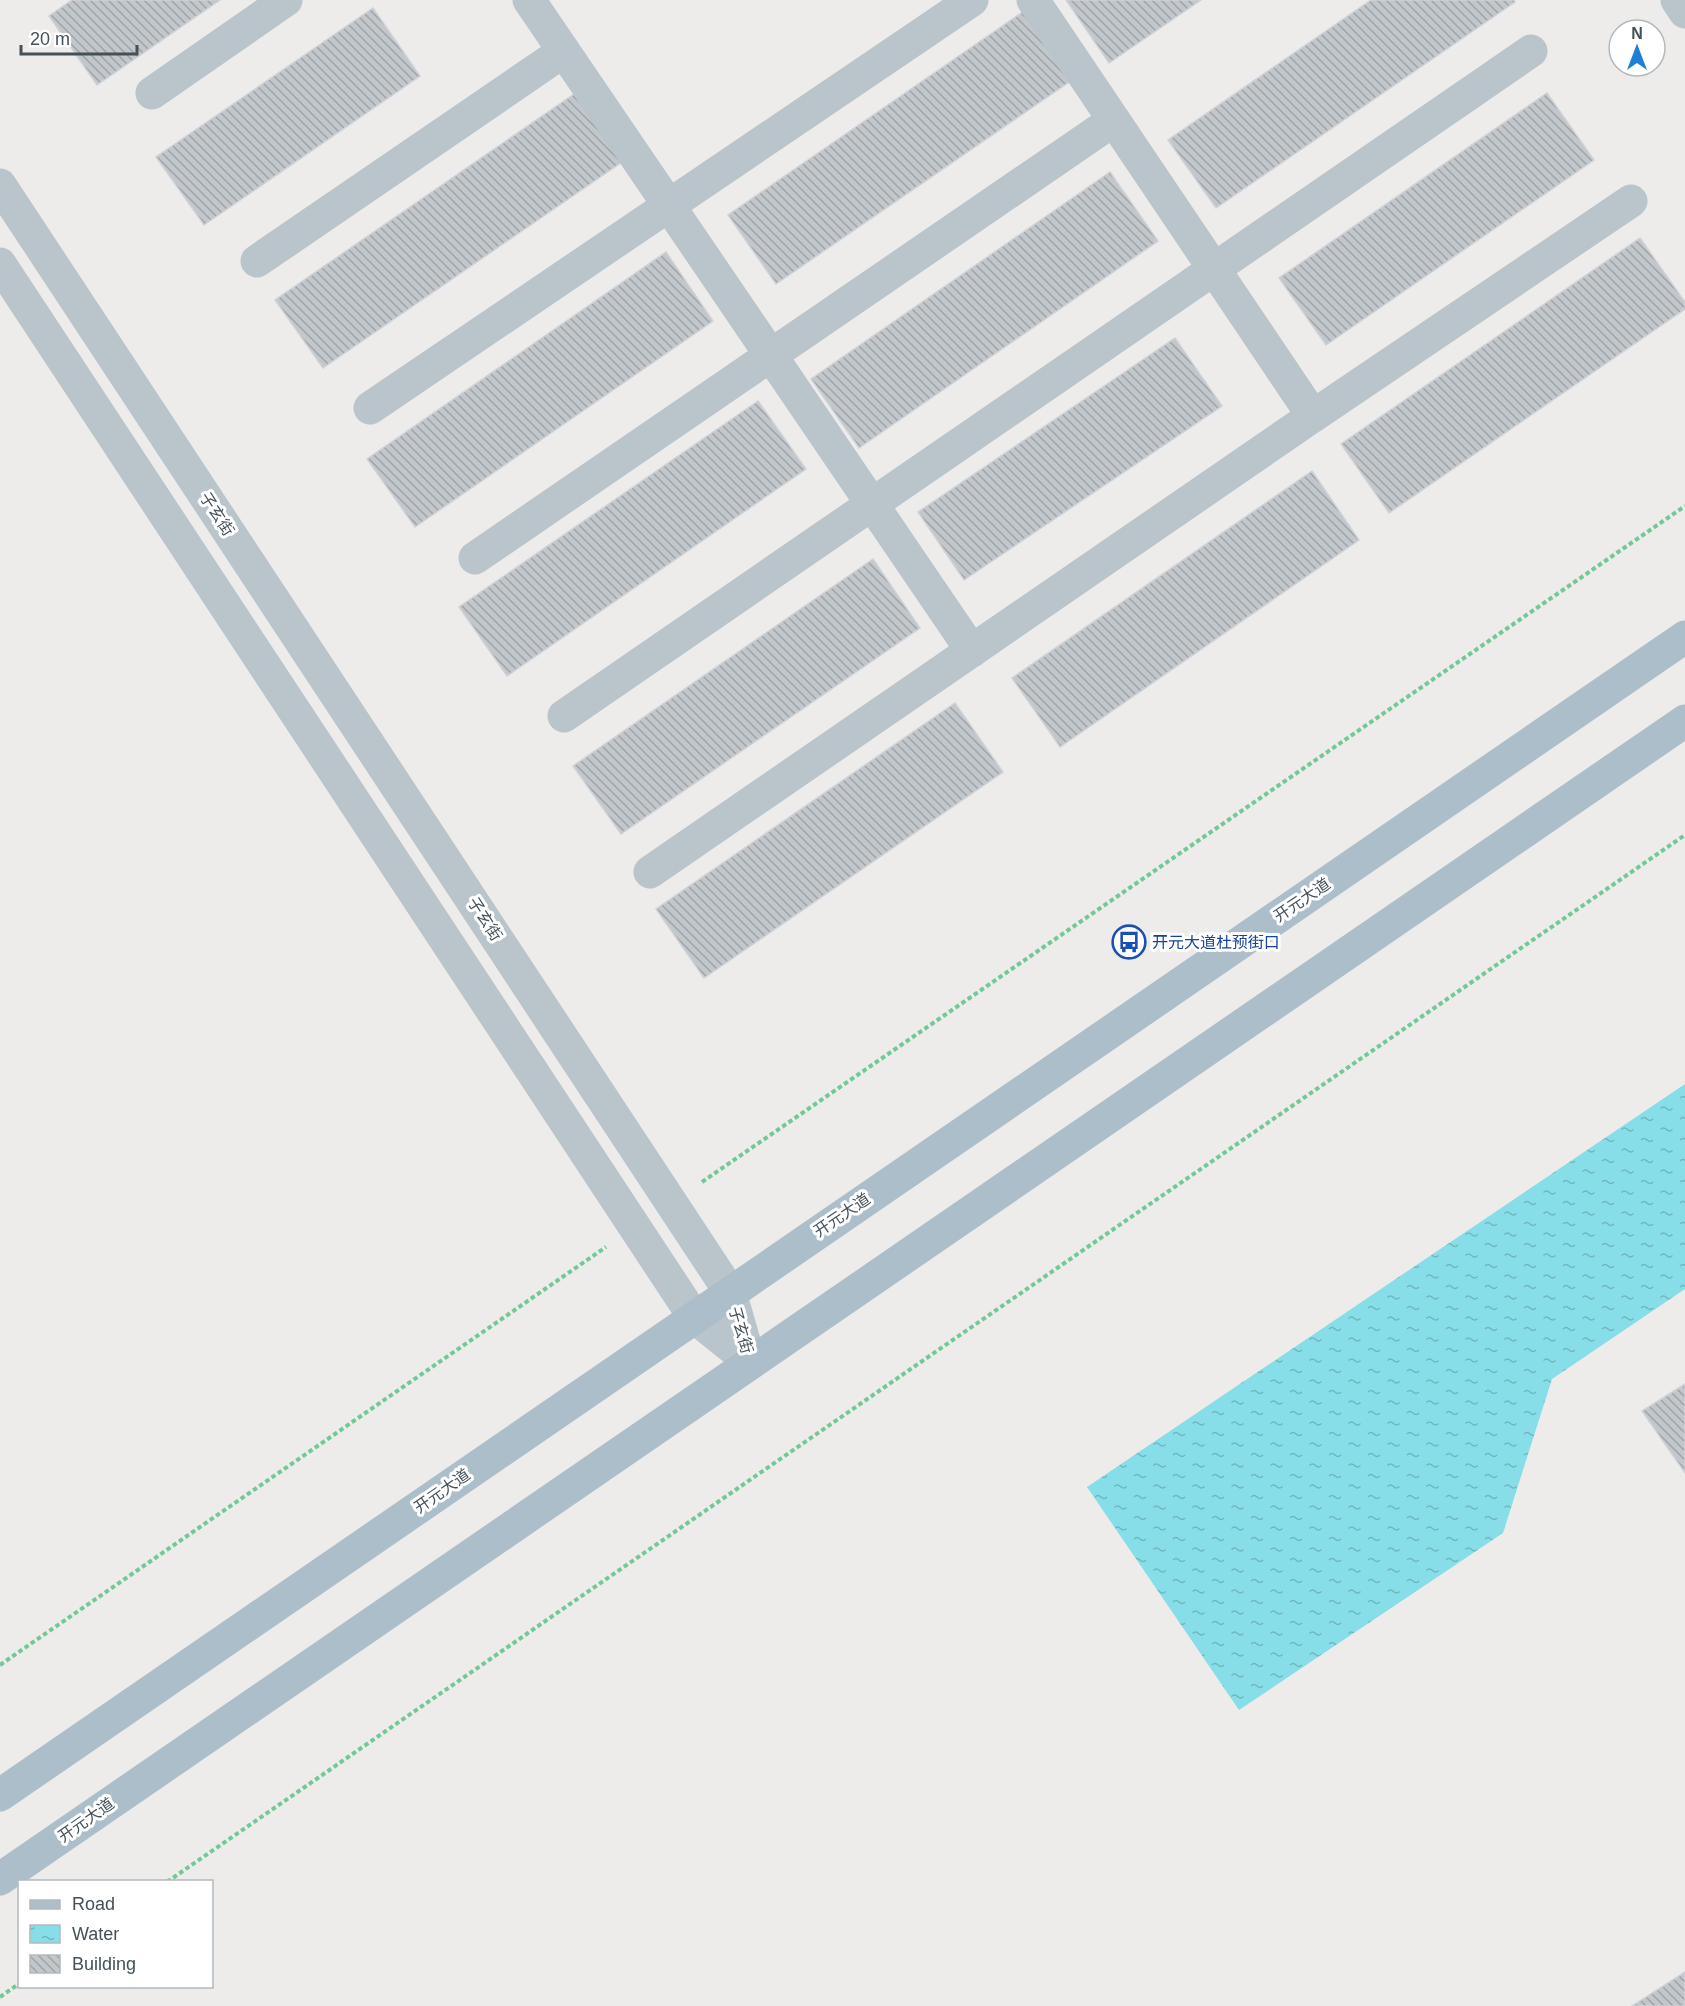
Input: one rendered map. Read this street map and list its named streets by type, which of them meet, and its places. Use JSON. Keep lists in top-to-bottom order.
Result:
{
  "streets": {
    "main road": ["开元大道"],
    "street": ["子玄街"]
  },
  "crossings": [
    ["子玄街", "开元大道"]
  ],
  "places": {
    "bus stop": ["开元大道杜预街口"]
  },
  "legend": ["Road", "Water", "Building"],
  "scale_bar": "20 m",
  "north": "top"
}
